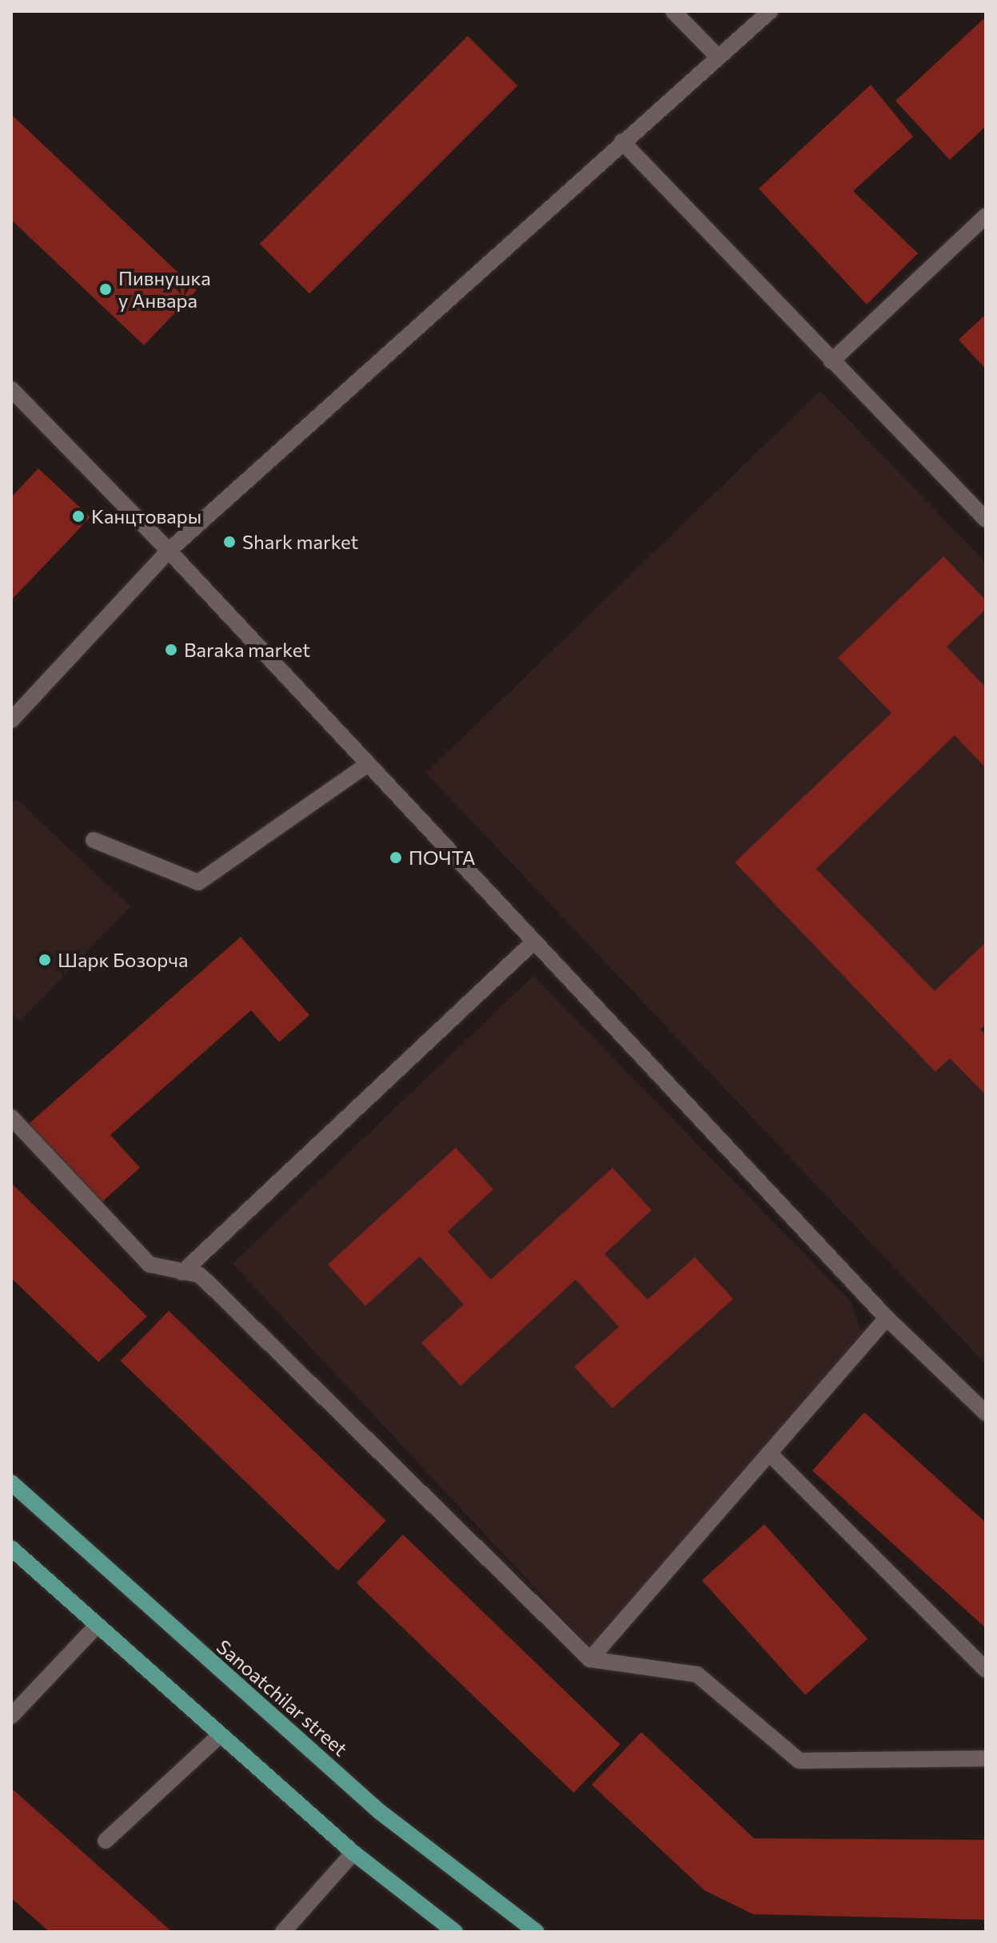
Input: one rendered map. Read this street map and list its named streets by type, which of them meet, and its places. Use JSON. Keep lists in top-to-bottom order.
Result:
{
  "streets": {
    "main road": ["Sanoatchilar street"]
  },
  "places": [
    "Пивнушка у Анвара",
    "Канцтовары",
    "Shark market",
    "Baraka market",
    "ПОЧТА",
    "Шарк Бозорча"
  ]
}
